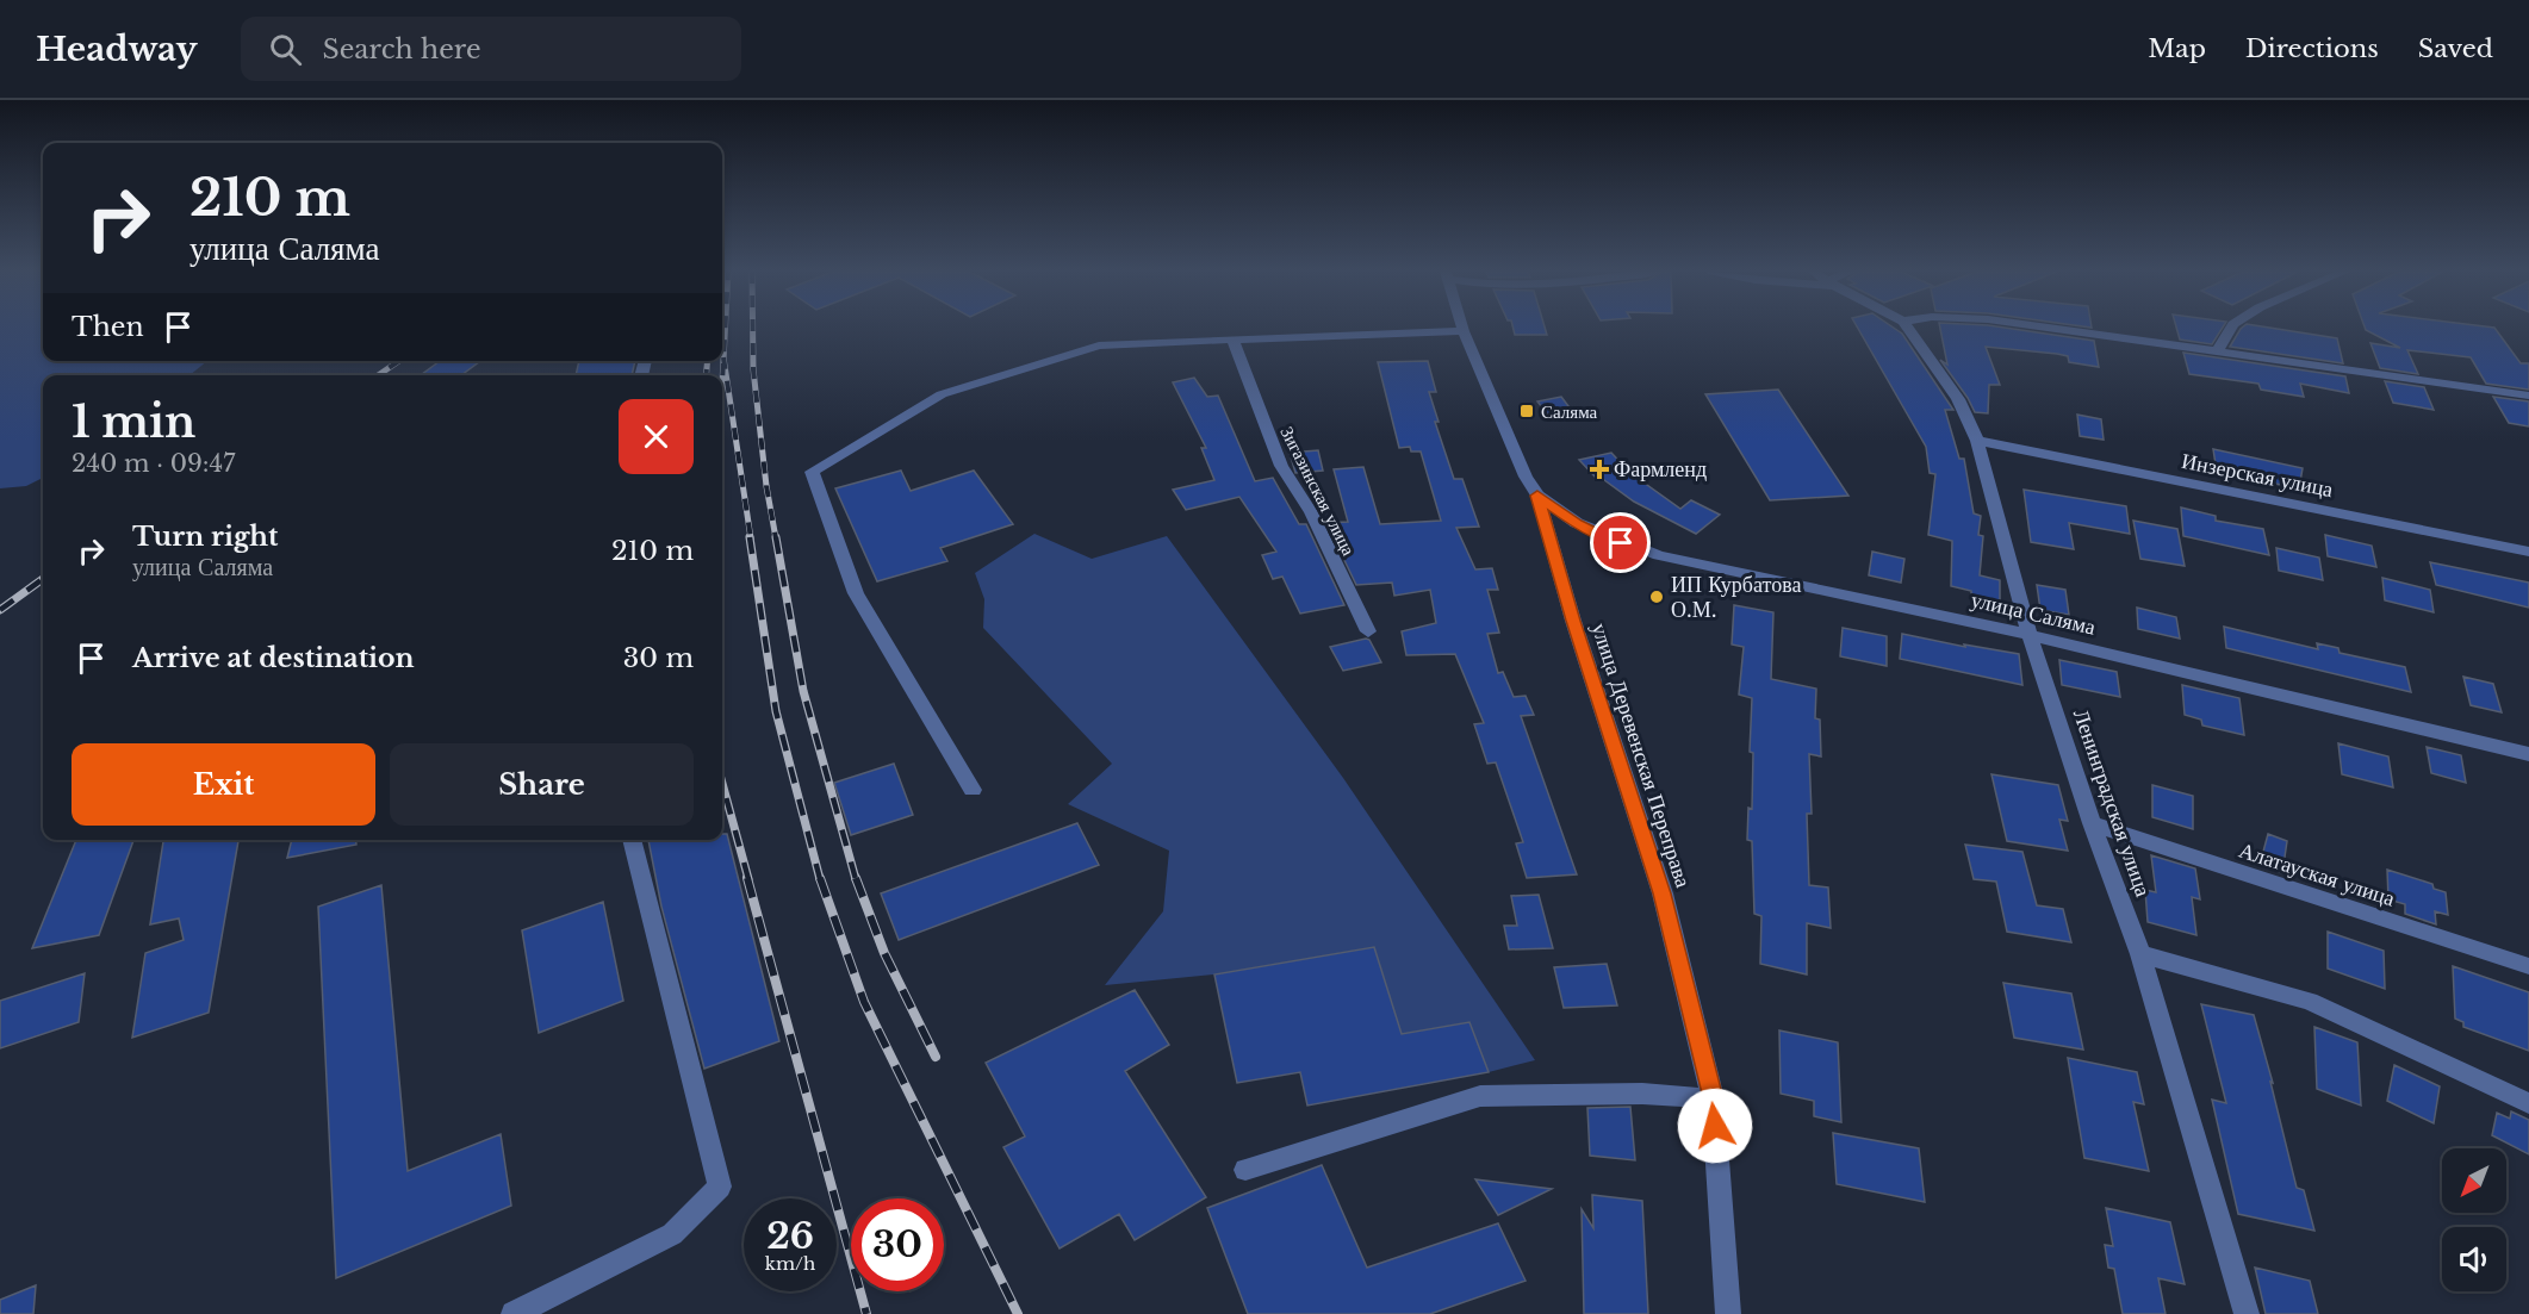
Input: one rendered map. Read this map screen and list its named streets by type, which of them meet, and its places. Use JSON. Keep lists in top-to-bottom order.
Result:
{
  "streets": {
    "street": [
      "Инзерская улица",
      "Зигазинская улица",
      "улица Саляма",
      "улица Деревенская Переправа",
      "Ленинградская улица",
      "Алатауская улица"
    ]
  },
  "crossings": [
    ["Инзерская улица", "Ленинградская улица"],
    ["улица Саляма", "улица Деревенская Переправа"],
    ["улица Саляма", "Ленинградская улица"],
    ["Ленинградская улица", "Алатауская улица"]
  ],
  "places": {
    "transit": ["Саляма"],
    "health": ["Фармленд"],
    "other": ["ИП Курбатова О.М."]
  },
  "north": "bottom left",
  "page": {
    "header": "Headway",
    "search": "Search here",
    "nav": ["Map", "Directions", "Saved"],
    "turn": ["210 m", "улица Саляма"],
    "then": "Then",
    "heading": ["1 min", "240 m · 09:47"],
    "list": [
      {
        "name": "Turn right",
        "note": "улица Саляма",
        "value": "210 m"
      },
      {
        "name": "Arrive at destination",
        "value": "30 m"
      }
    ],
    "buttons": ["Exit", "Share"],
    "speed": "26 km/h",
    "limit": "30"
  }
}
